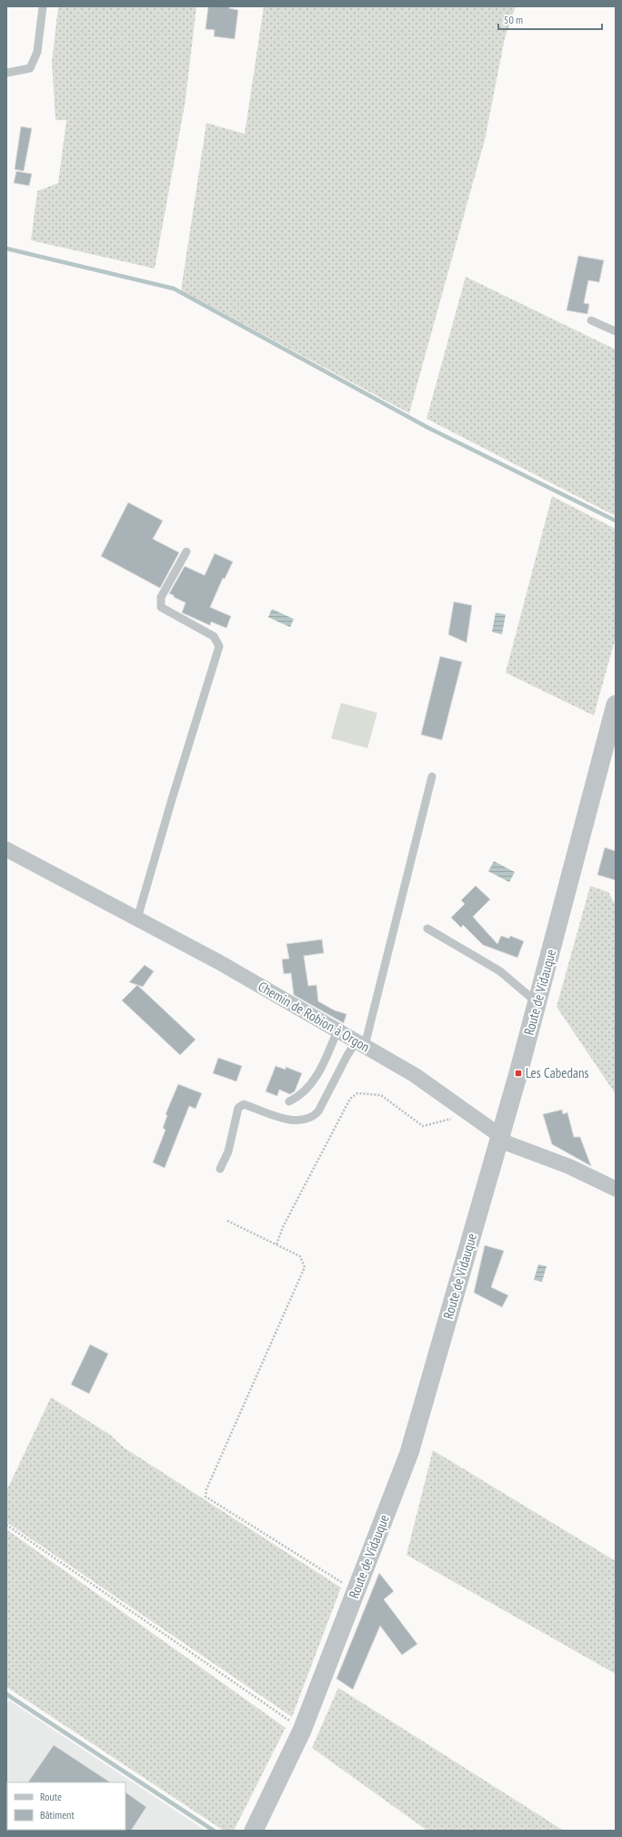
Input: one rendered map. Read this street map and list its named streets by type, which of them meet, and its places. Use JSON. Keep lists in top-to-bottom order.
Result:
{
  "streets": {
    "street": ["Route de Vidauque", "Chemin de Robion à Orgon"]
  },
  "crossings": [
    ["Route de Vidauque", "Chemin de Robion à Orgon"]
  ],
  "places": {
    "transit": ["Les Cabedans"]
  },
  "legend": ["Route", "Bâtiment"],
  "scale_bar": "50 m"
}
